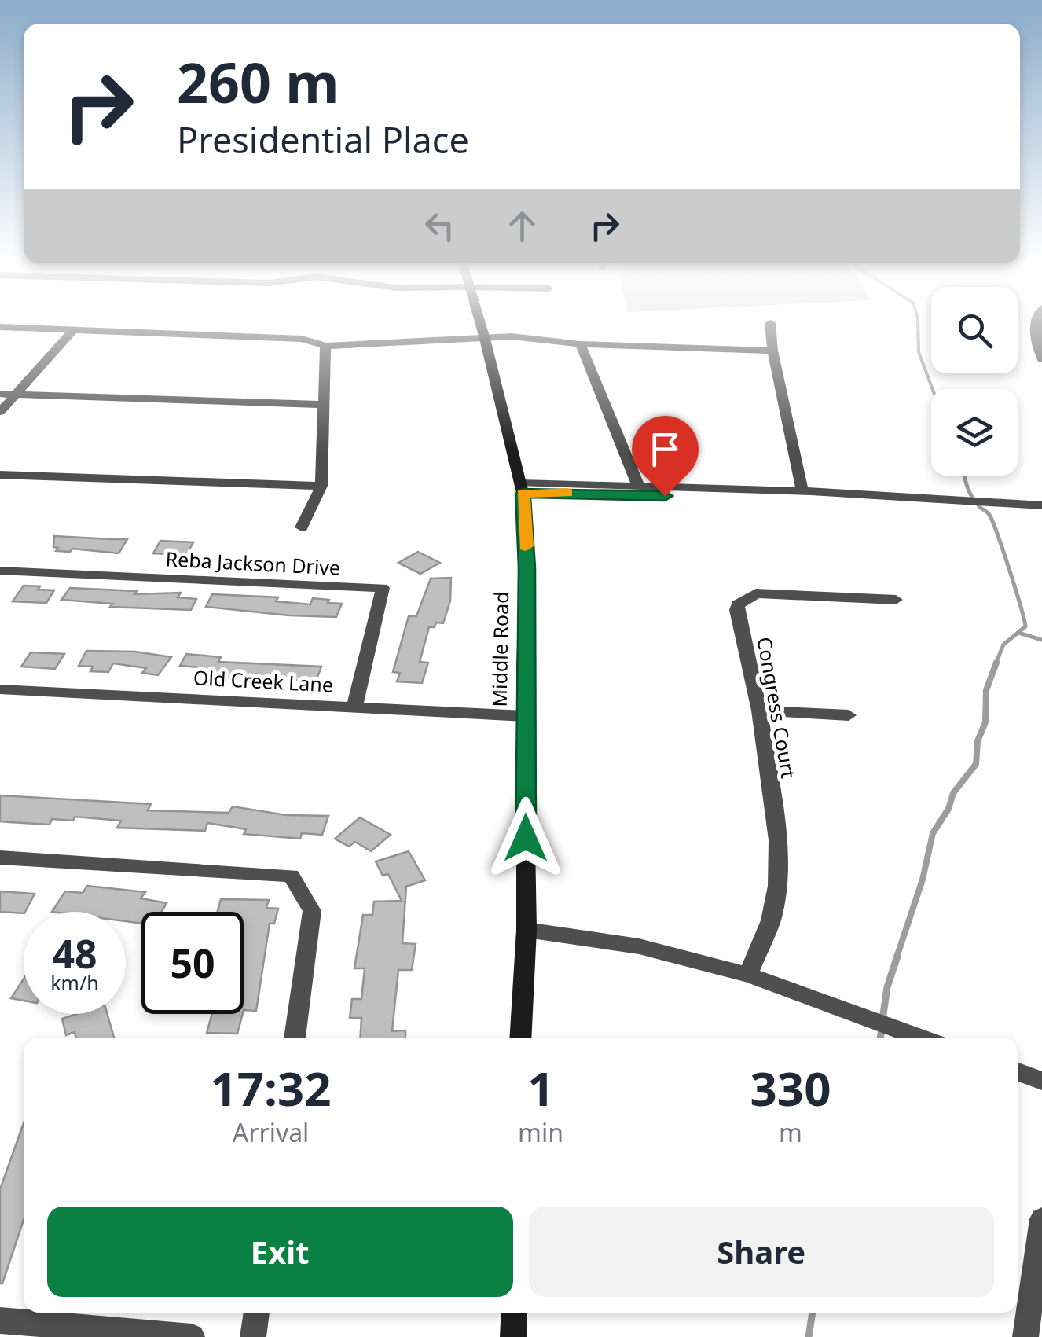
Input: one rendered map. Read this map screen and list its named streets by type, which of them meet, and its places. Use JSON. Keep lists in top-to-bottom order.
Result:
{
  "streets": {
    "main road": ["Middle Road"],
    "street": ["Reba Jackson Drive", "Old Creek Lane", "Congress Court"]
  },
  "crossings": [
    ["Reba Jackson Drive", "Old Creek Lane"],
    ["Middle Road", "Old Creek Lane"]
  ],
  "page": {
    "turn": ["260 m", "Presidential Place"],
    "speed": "48 km/h",
    "limit": "50",
    "eta": [
      "17:32",
      "Arrival",
      "1",
      "min",
      "330",
      "m"
    ],
    "buttons": ["Exit", "Share"]
  }
}
